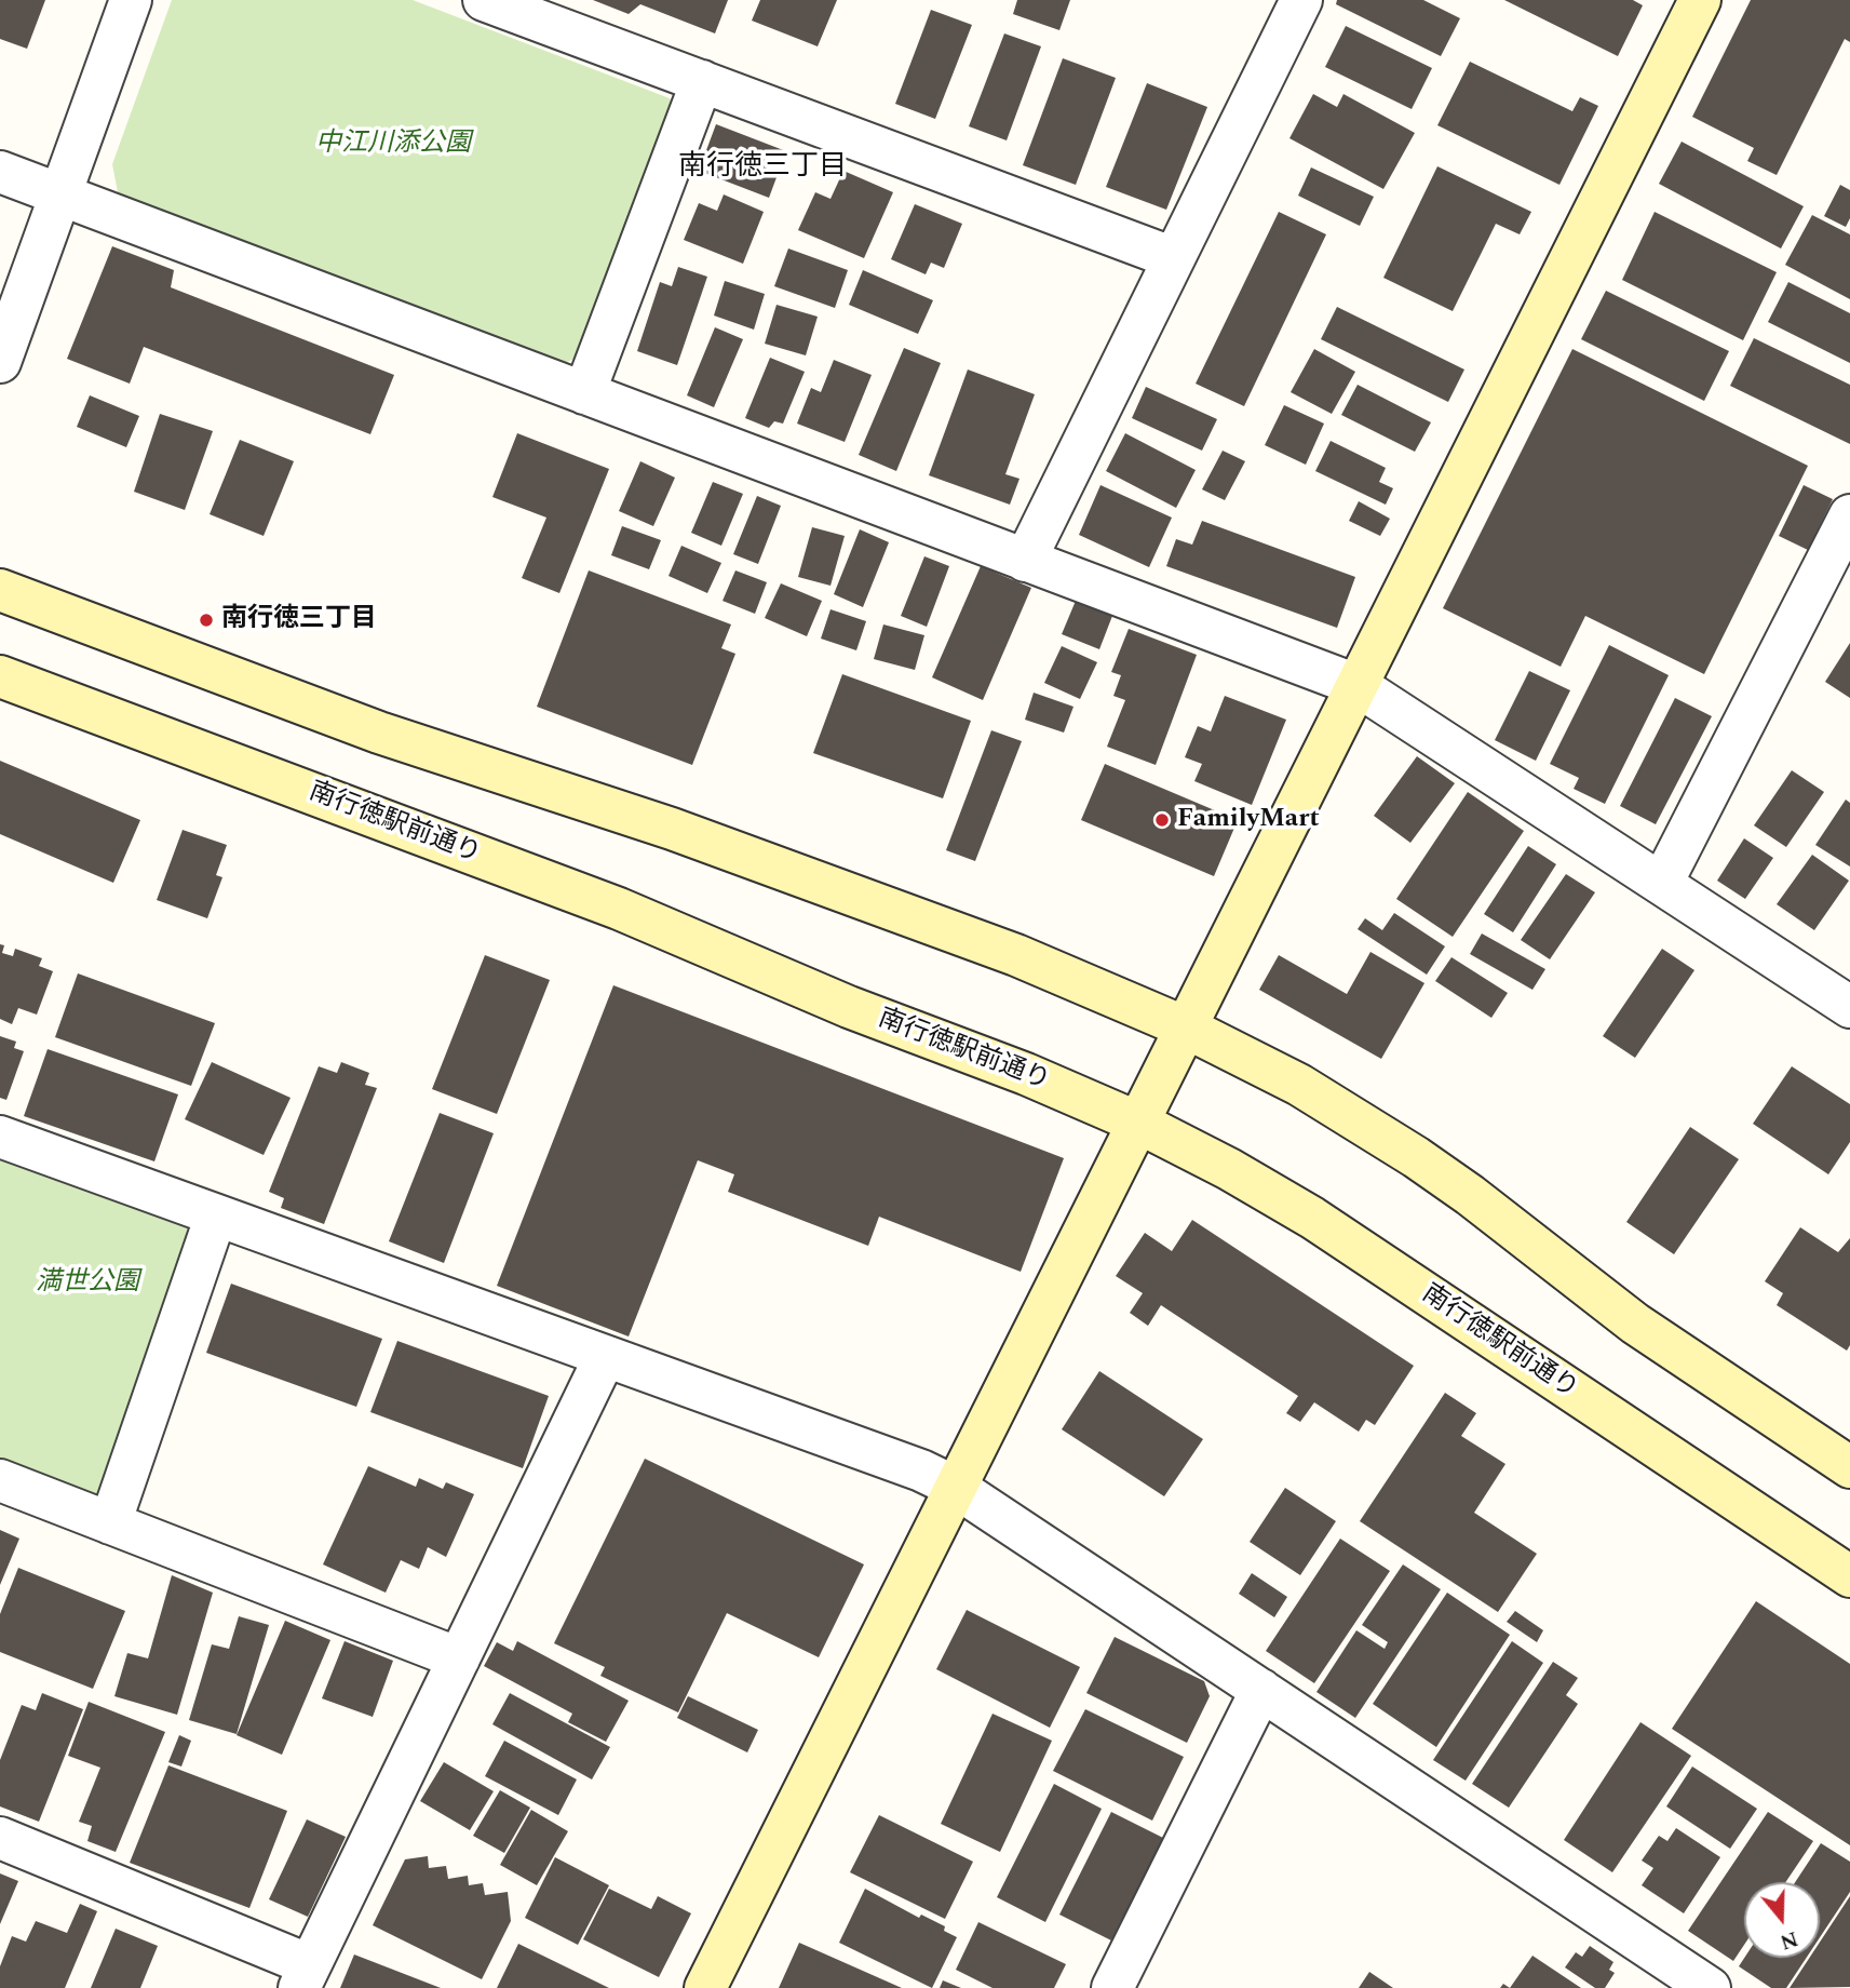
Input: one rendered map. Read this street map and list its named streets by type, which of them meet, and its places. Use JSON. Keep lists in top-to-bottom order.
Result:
{
  "streets": {
    "street": ["南行徳駅前通り"]
  },
  "districts": ["南行徳三丁目"],
  "parks": ["中江川添公園", "満世公園"],
  "places": ["南行徳三丁目", "FamilyMart"],
  "north": "bottom"
}
